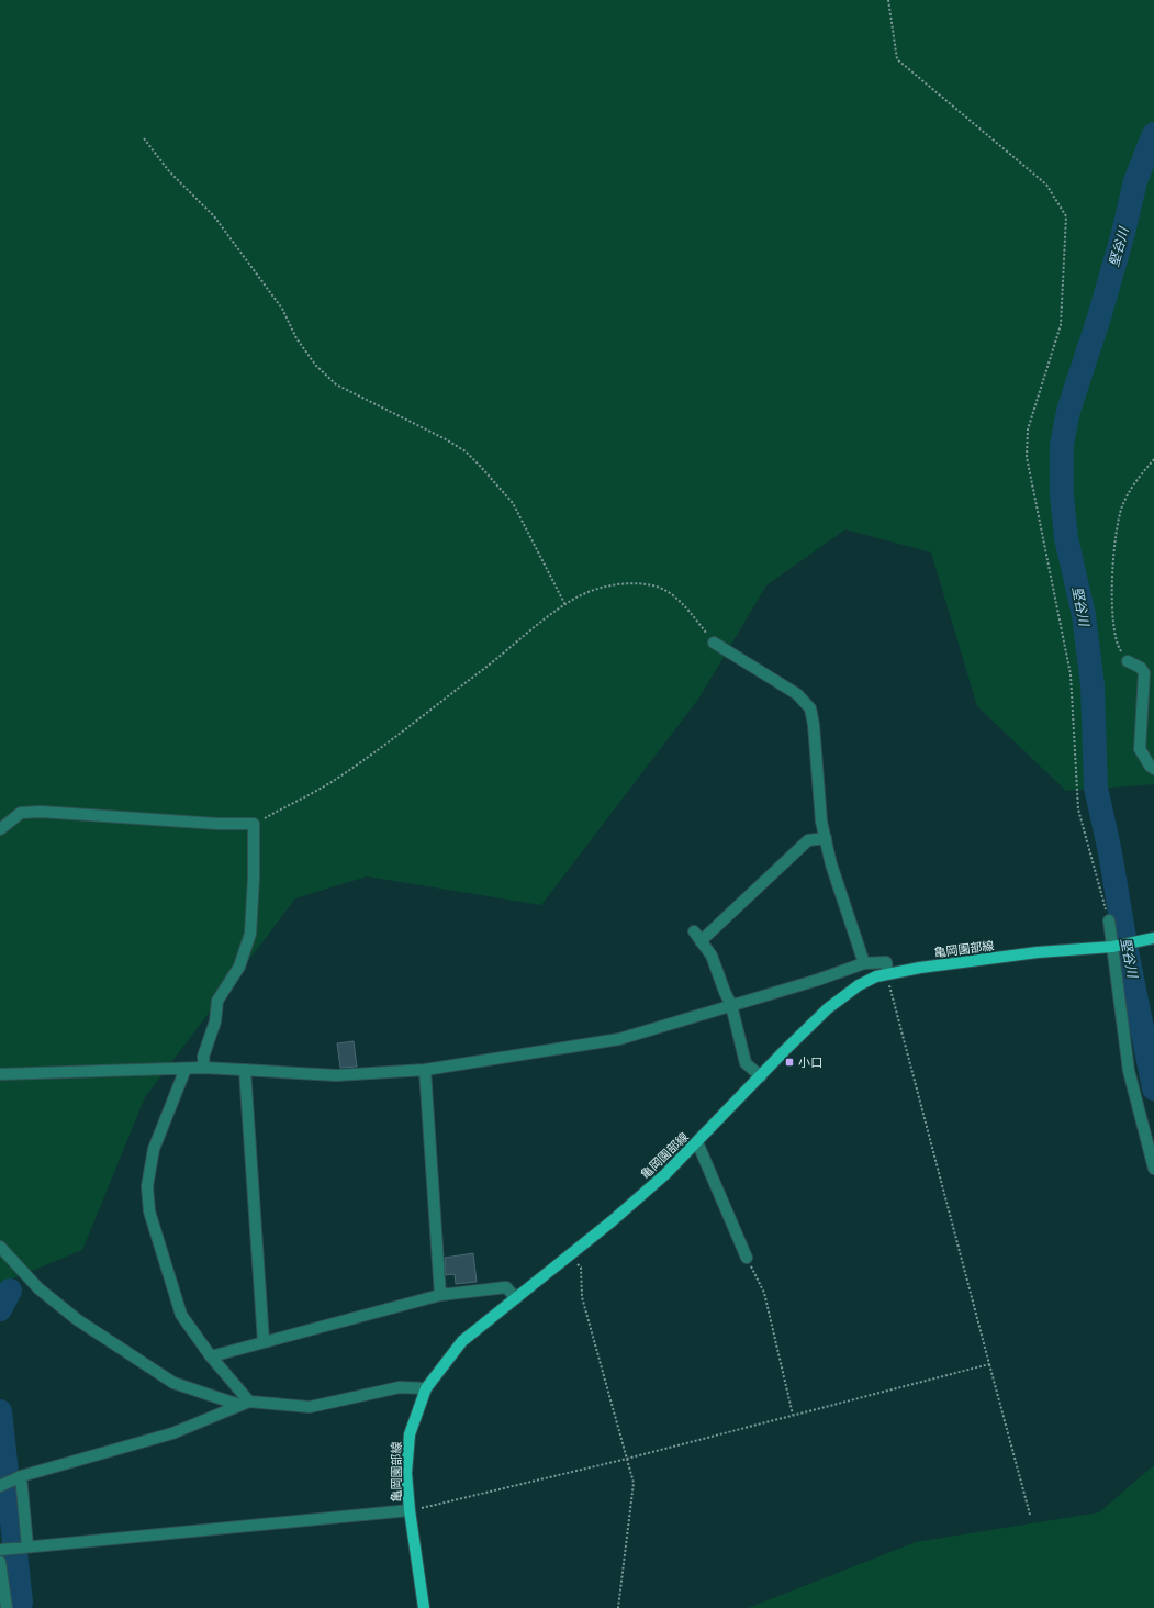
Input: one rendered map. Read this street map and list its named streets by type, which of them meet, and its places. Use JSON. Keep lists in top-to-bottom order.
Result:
{
  "streets": {
    "main road": ["亀岡園部線"]
  },
  "water": ["堅谷川"],
  "places": {
    "transit": ["小口"]
  }
}
